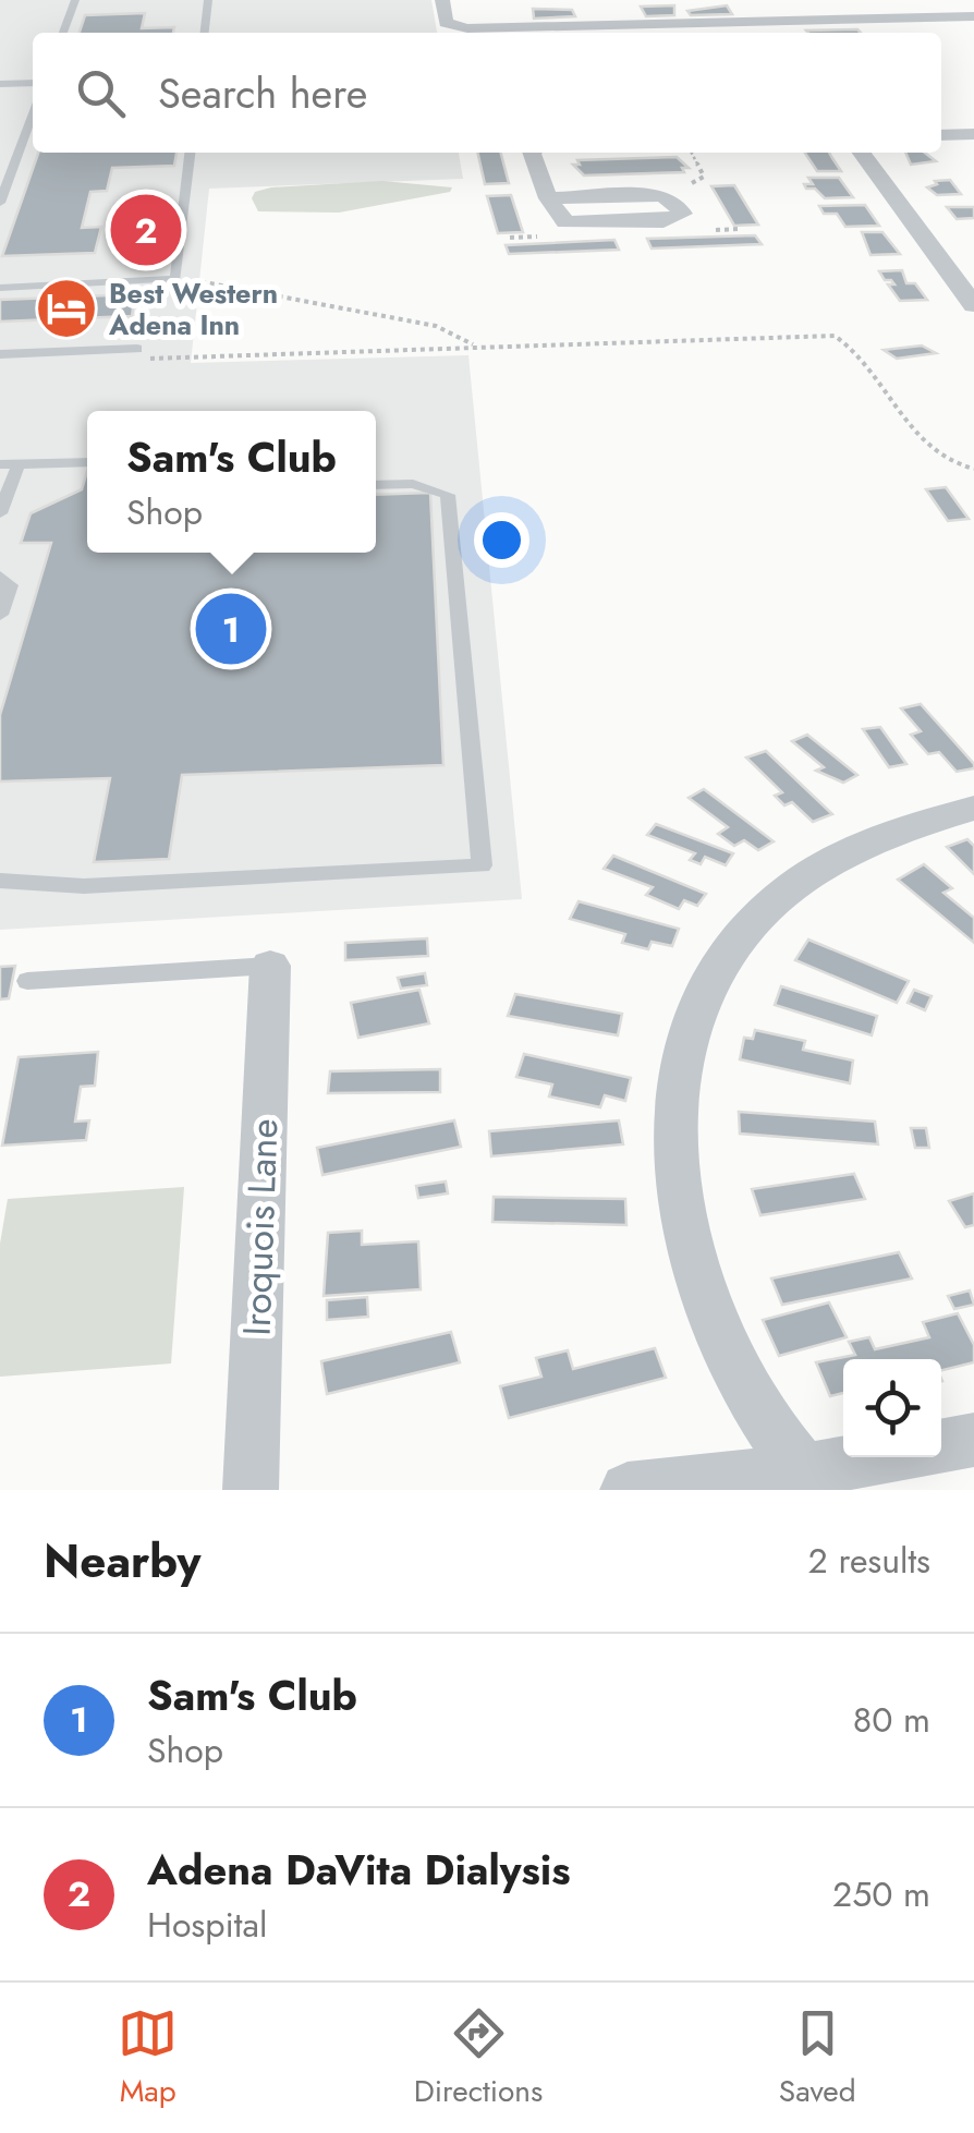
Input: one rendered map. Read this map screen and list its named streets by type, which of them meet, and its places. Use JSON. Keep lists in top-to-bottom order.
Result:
{
  "streets": {
    "street": ["Iroquois Lane"]
  },
  "places": {
    "hotel": ["Best Western Adena Inn"]
  },
  "page": {
    "search": "Search here",
    "pins": ["2", "1"],
    "popup": ["Sam's Club", "Shop"],
    "heading": ["Nearby", "2 results"],
    "list": [
      {
        "mark": "1",
        "name": "Sam's Club",
        "note": "Shop",
        "value": "80 m"
      },
      {
        "mark": "2",
        "name": "Adena DaVita Dialysis",
        "note": "Hospital",
        "value": "250 m"
      }
    ],
    "nav": ["Map", "Directions", "Saved"]
  }
}
